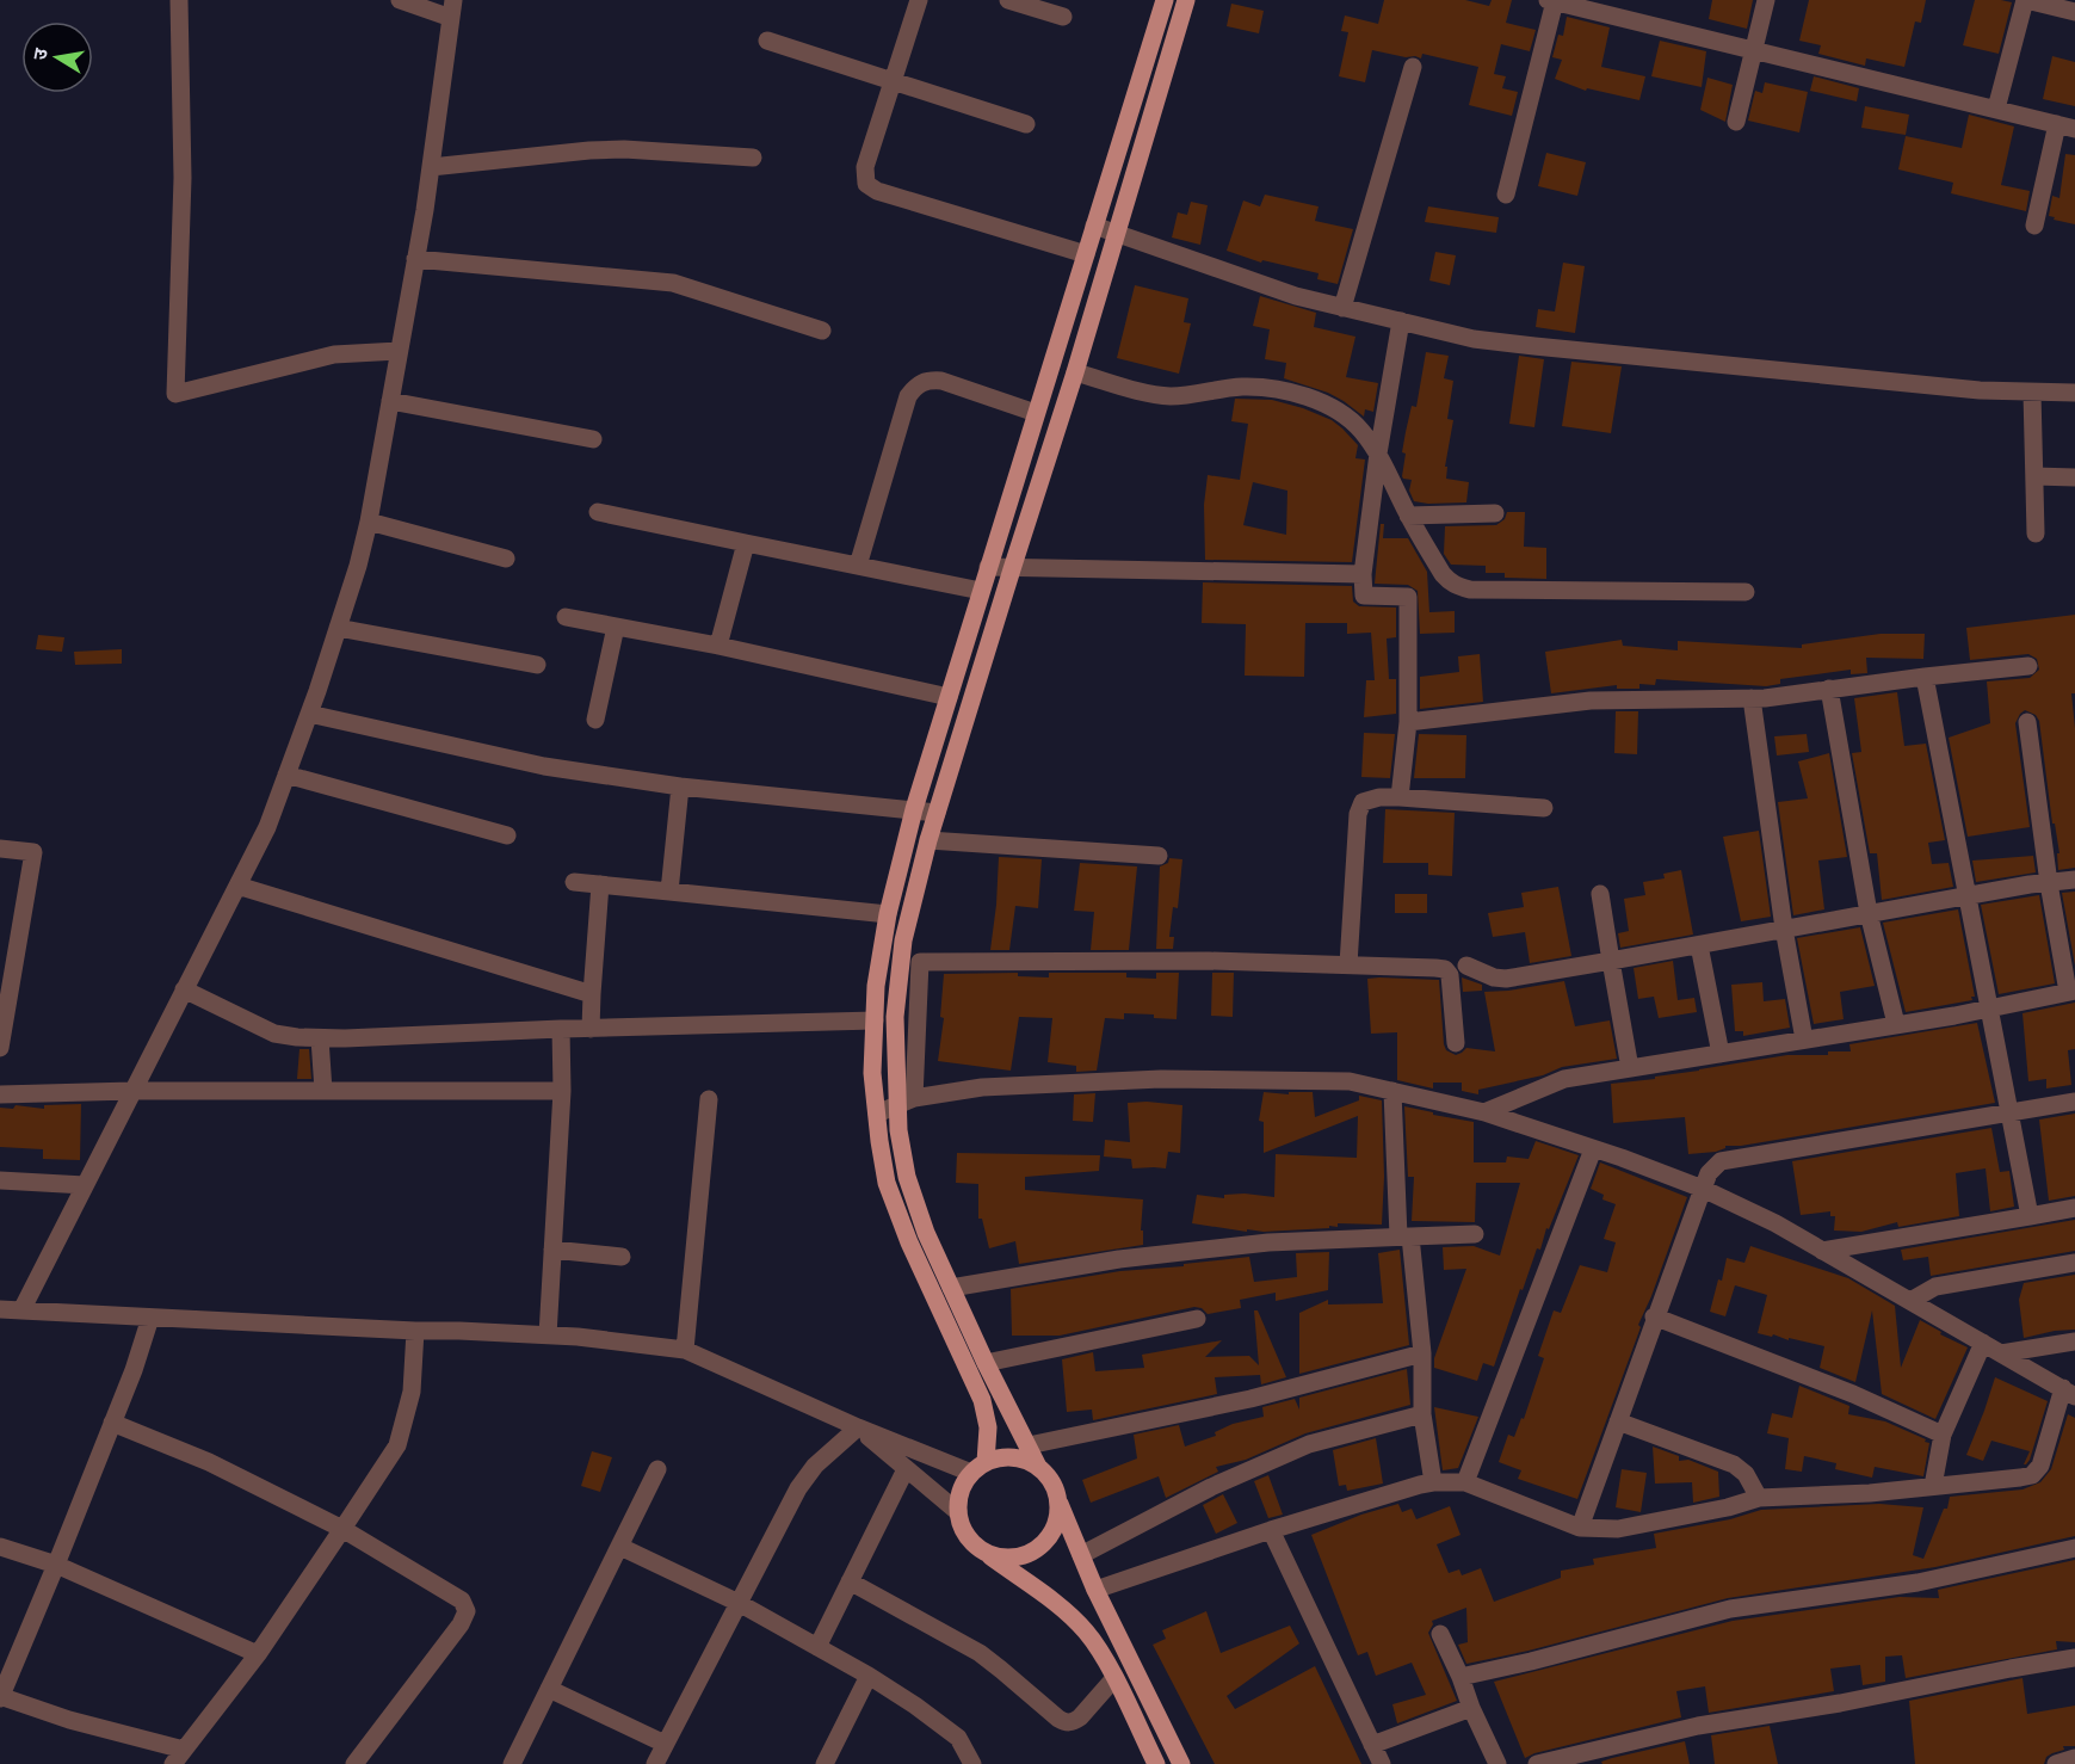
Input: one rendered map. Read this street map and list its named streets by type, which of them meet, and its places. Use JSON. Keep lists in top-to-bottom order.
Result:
{
  "north": "left"
}
